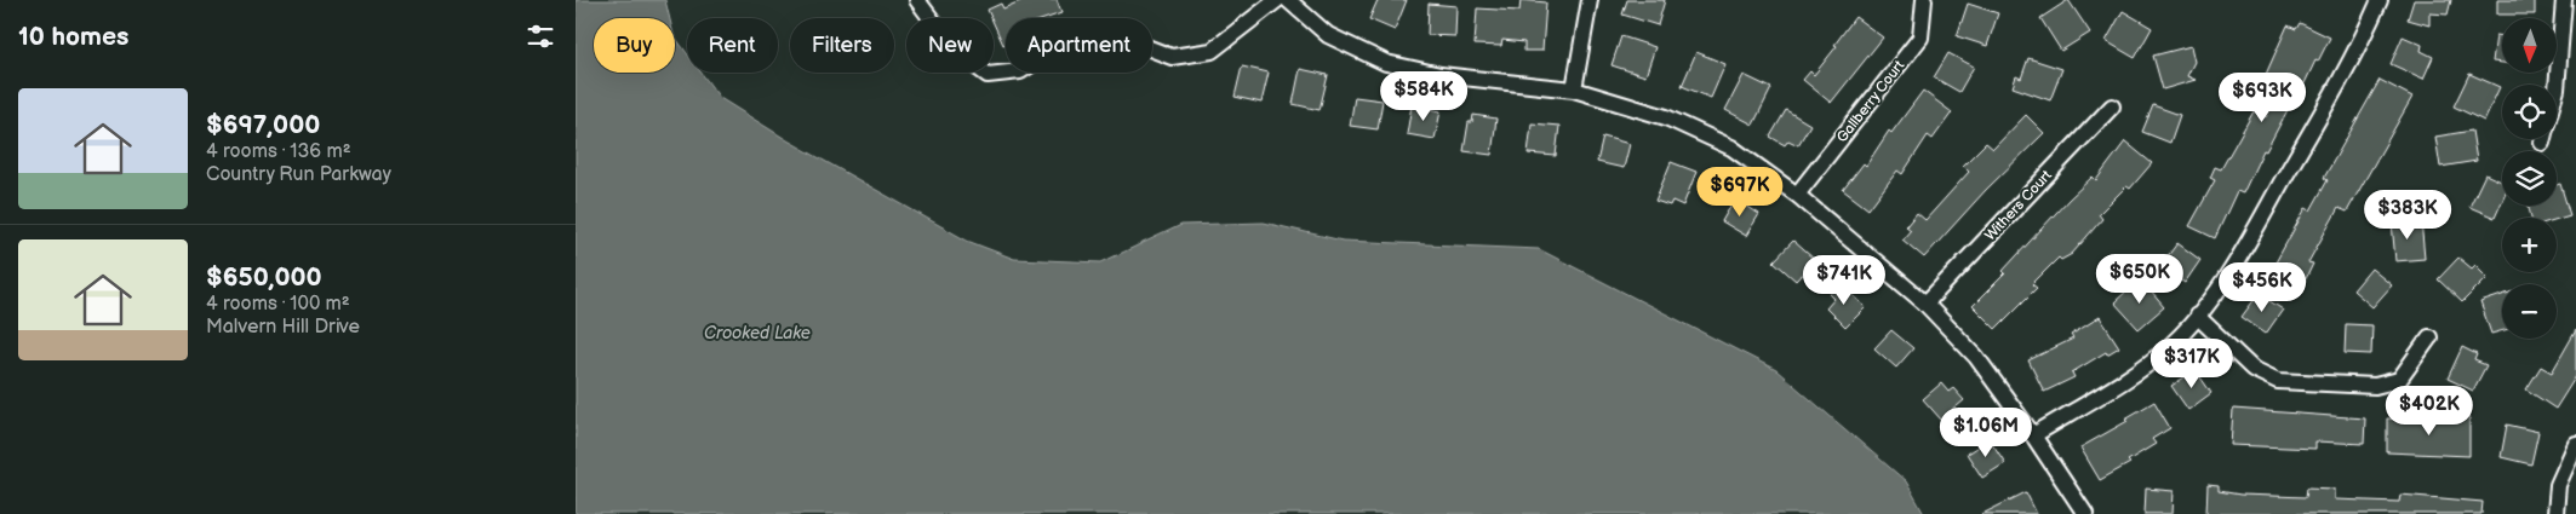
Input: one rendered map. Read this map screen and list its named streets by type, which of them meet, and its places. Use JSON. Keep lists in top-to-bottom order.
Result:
{
  "streets": {
    "street": ["Gallberry Court", "Withers Court"]
  },
  "water": ["Crooked Lake"],
  "north": "bottom",
  "page": {
    "heading": "10 homes",
    "map_buttons": ["+", "−"],
    "chip": [
      "Buy",
      "Rent",
      "Filters",
      "New",
      "Apartment"
    ],
    "price": [
      "$584K",
      "$693K",
      "$697K",
      "$383K",
      "$650K",
      "$741K",
      "$456K",
      "$317K",
      "$402K",
      "$1.06M"
    ],
    "list": [
      {
        "name": "$697,000",
        "note": "4 rooms · 136 m² · Country Run Parkway"
      },
      {
        "name": "$650,000",
        "note": "4 rooms · 100 m² · Malvern Hill Drive"
      }
    ]
  }
}
